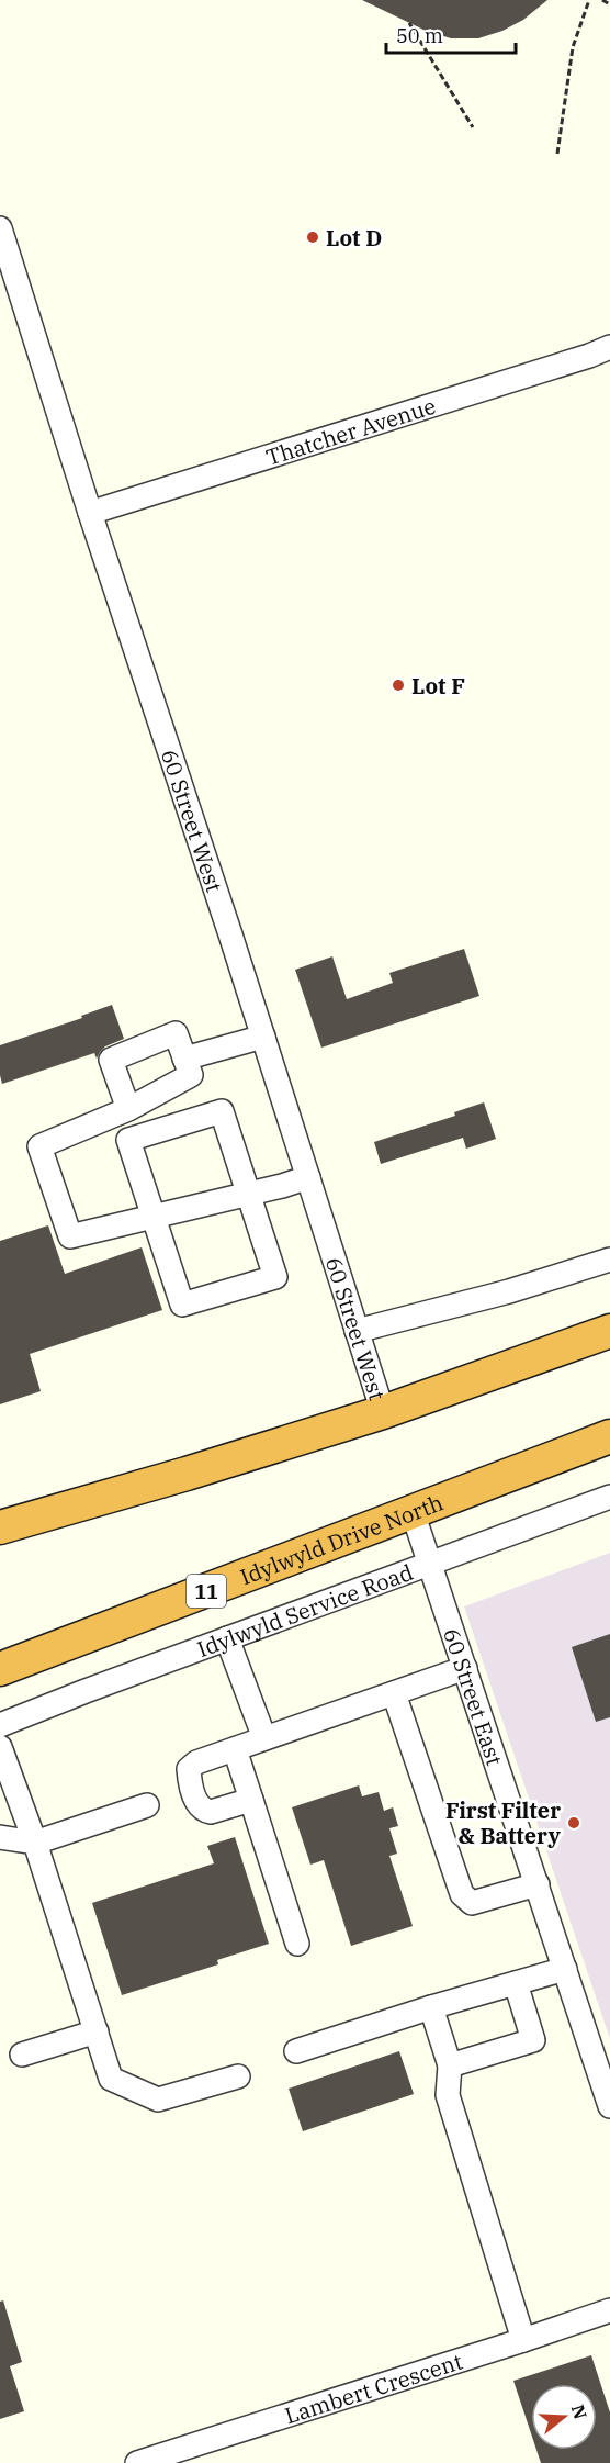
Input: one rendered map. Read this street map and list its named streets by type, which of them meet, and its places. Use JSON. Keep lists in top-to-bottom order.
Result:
{
  "streets": {
    "highway": ["Idylwyld Drive North", "11"],
    "street": [
      "Thatcher Avenue",
      "60 Street West",
      "Idylwyld Service Road",
      "60 Street East",
      "Lambert Crescent"
    ]
  },
  "crossings": [
    ["Thatcher Avenue", "60 Street West"],
    ["Idylwyld Drive North", "60 Street East"],
    ["Idylwyld Service Road", "60 Street East"]
  ],
  "places": ["Lot D", "Lot F", "First Filter & Battery"],
  "scale_bar": "50 m",
  "north": "right"
}
